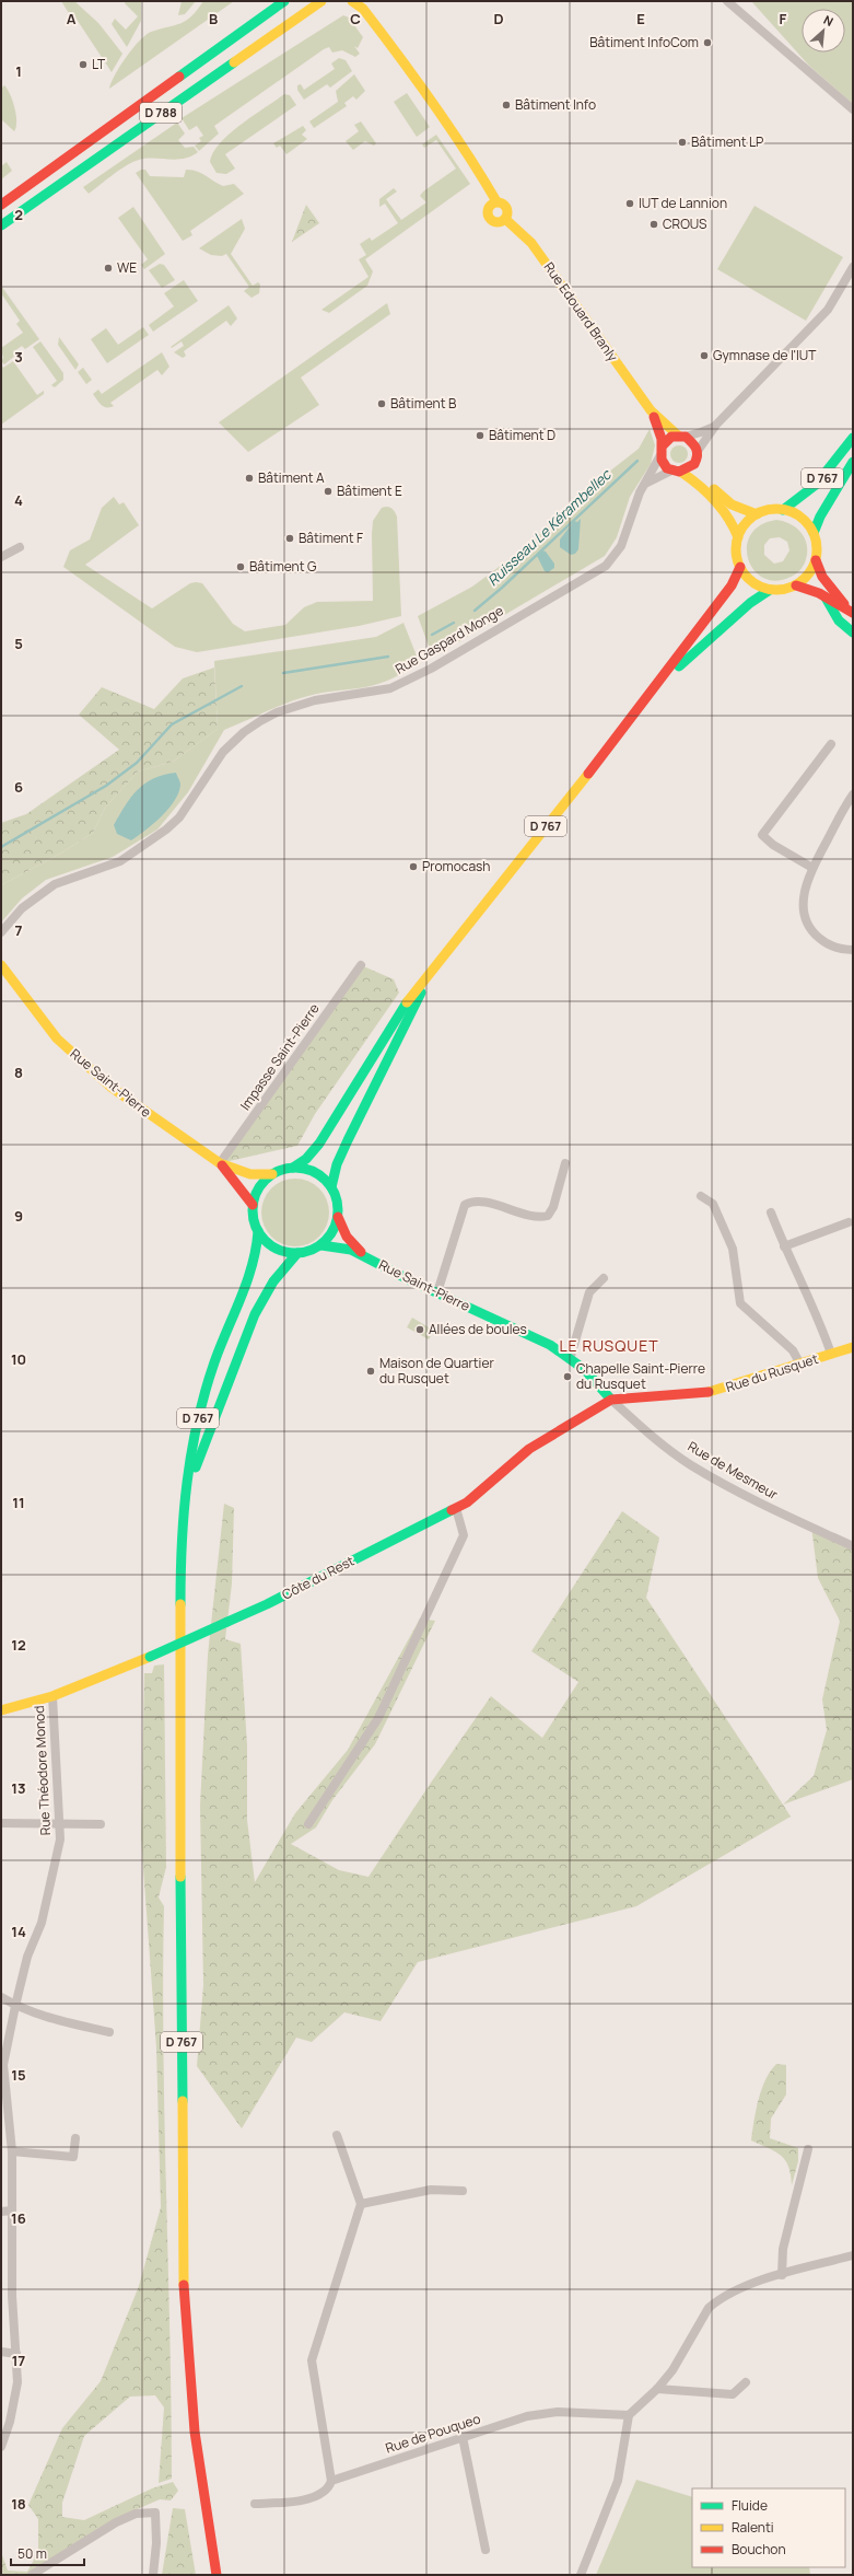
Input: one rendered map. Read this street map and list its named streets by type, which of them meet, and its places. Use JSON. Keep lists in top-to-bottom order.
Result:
{
  "streets": {
    "main road": [
      "D 788",
      "Rue Edouard Branly",
      "D 767",
      "Rue Saint-Pierre",
      "Rue du Rusquet",
      "Côte du Rest"
    ],
    "street": [
      "Rue Gaspard Monge",
      "Impasse Saint-Pierre",
      "Rue de Mesmeur",
      "Rue Théodore Monod",
      "Rue de Pouqueo"
    ]
  },
  "crossings": [
    ["Rue Edouard Branly", "Rue Gaspard Monge"],
    ["D 767", "Rue Saint-Pierre"],
    ["Impasse Saint-Pierre", "Rue Saint-Pierre"],
    ["Rue Saint-Pierre", "Rue du Rusquet"],
    ["Rue Saint-Pierre", "Rue de Mesmeur"],
    ["Rue Saint-Pierre", "Côte du Rest"],
    ["Rue du Rusquet", "Rue de Mesmeur"],
    ["Rue du Rusquet", "Côte du Rest"],
    ["Rue de Mesmeur", "Côte du Rest"],
    ["Côte du Rest", "Rue Théodore Monod"]
  ],
  "districts": ["LE RUSQUET"],
  "water": ["Ruisseau Le Kérambellec"],
  "places": [
    "Bâtiment InfoCom",
    "LT",
    "Bâtiment Info",
    "Bâtiment LP",
    "IUT de Lannion",
    "CROUS",
    "WE",
    "Gymnase de l'IUT",
    "Bâtiment B",
    "Bâtiment D",
    "Bâtiment A",
    "Bâtiment E",
    "Bâtiment F",
    "Bâtiment G",
    "Promocash",
    "Allées de boules",
    "Maison de Quartier du Rusquet",
    "Chapelle Saint-Pierre du Rusquet"
  ],
  "legend": ["Fluide", "Ralenti", "Bouchon"],
  "scale_bar": "50 m",
  "north": "top right",
  "grid": {
    "columns": [
      "A",
      "B",
      "C",
      "D",
      "E",
      "F"
    ],
    "rows": [
      "1",
      "2",
      "3",
      "4",
      "5",
      "6",
      "7",
      "8",
      "9",
      "10",
      "11",
      "12",
      "13",
      "14",
      "15",
      "16",
      "17",
      "18"
    ]
  }
}
